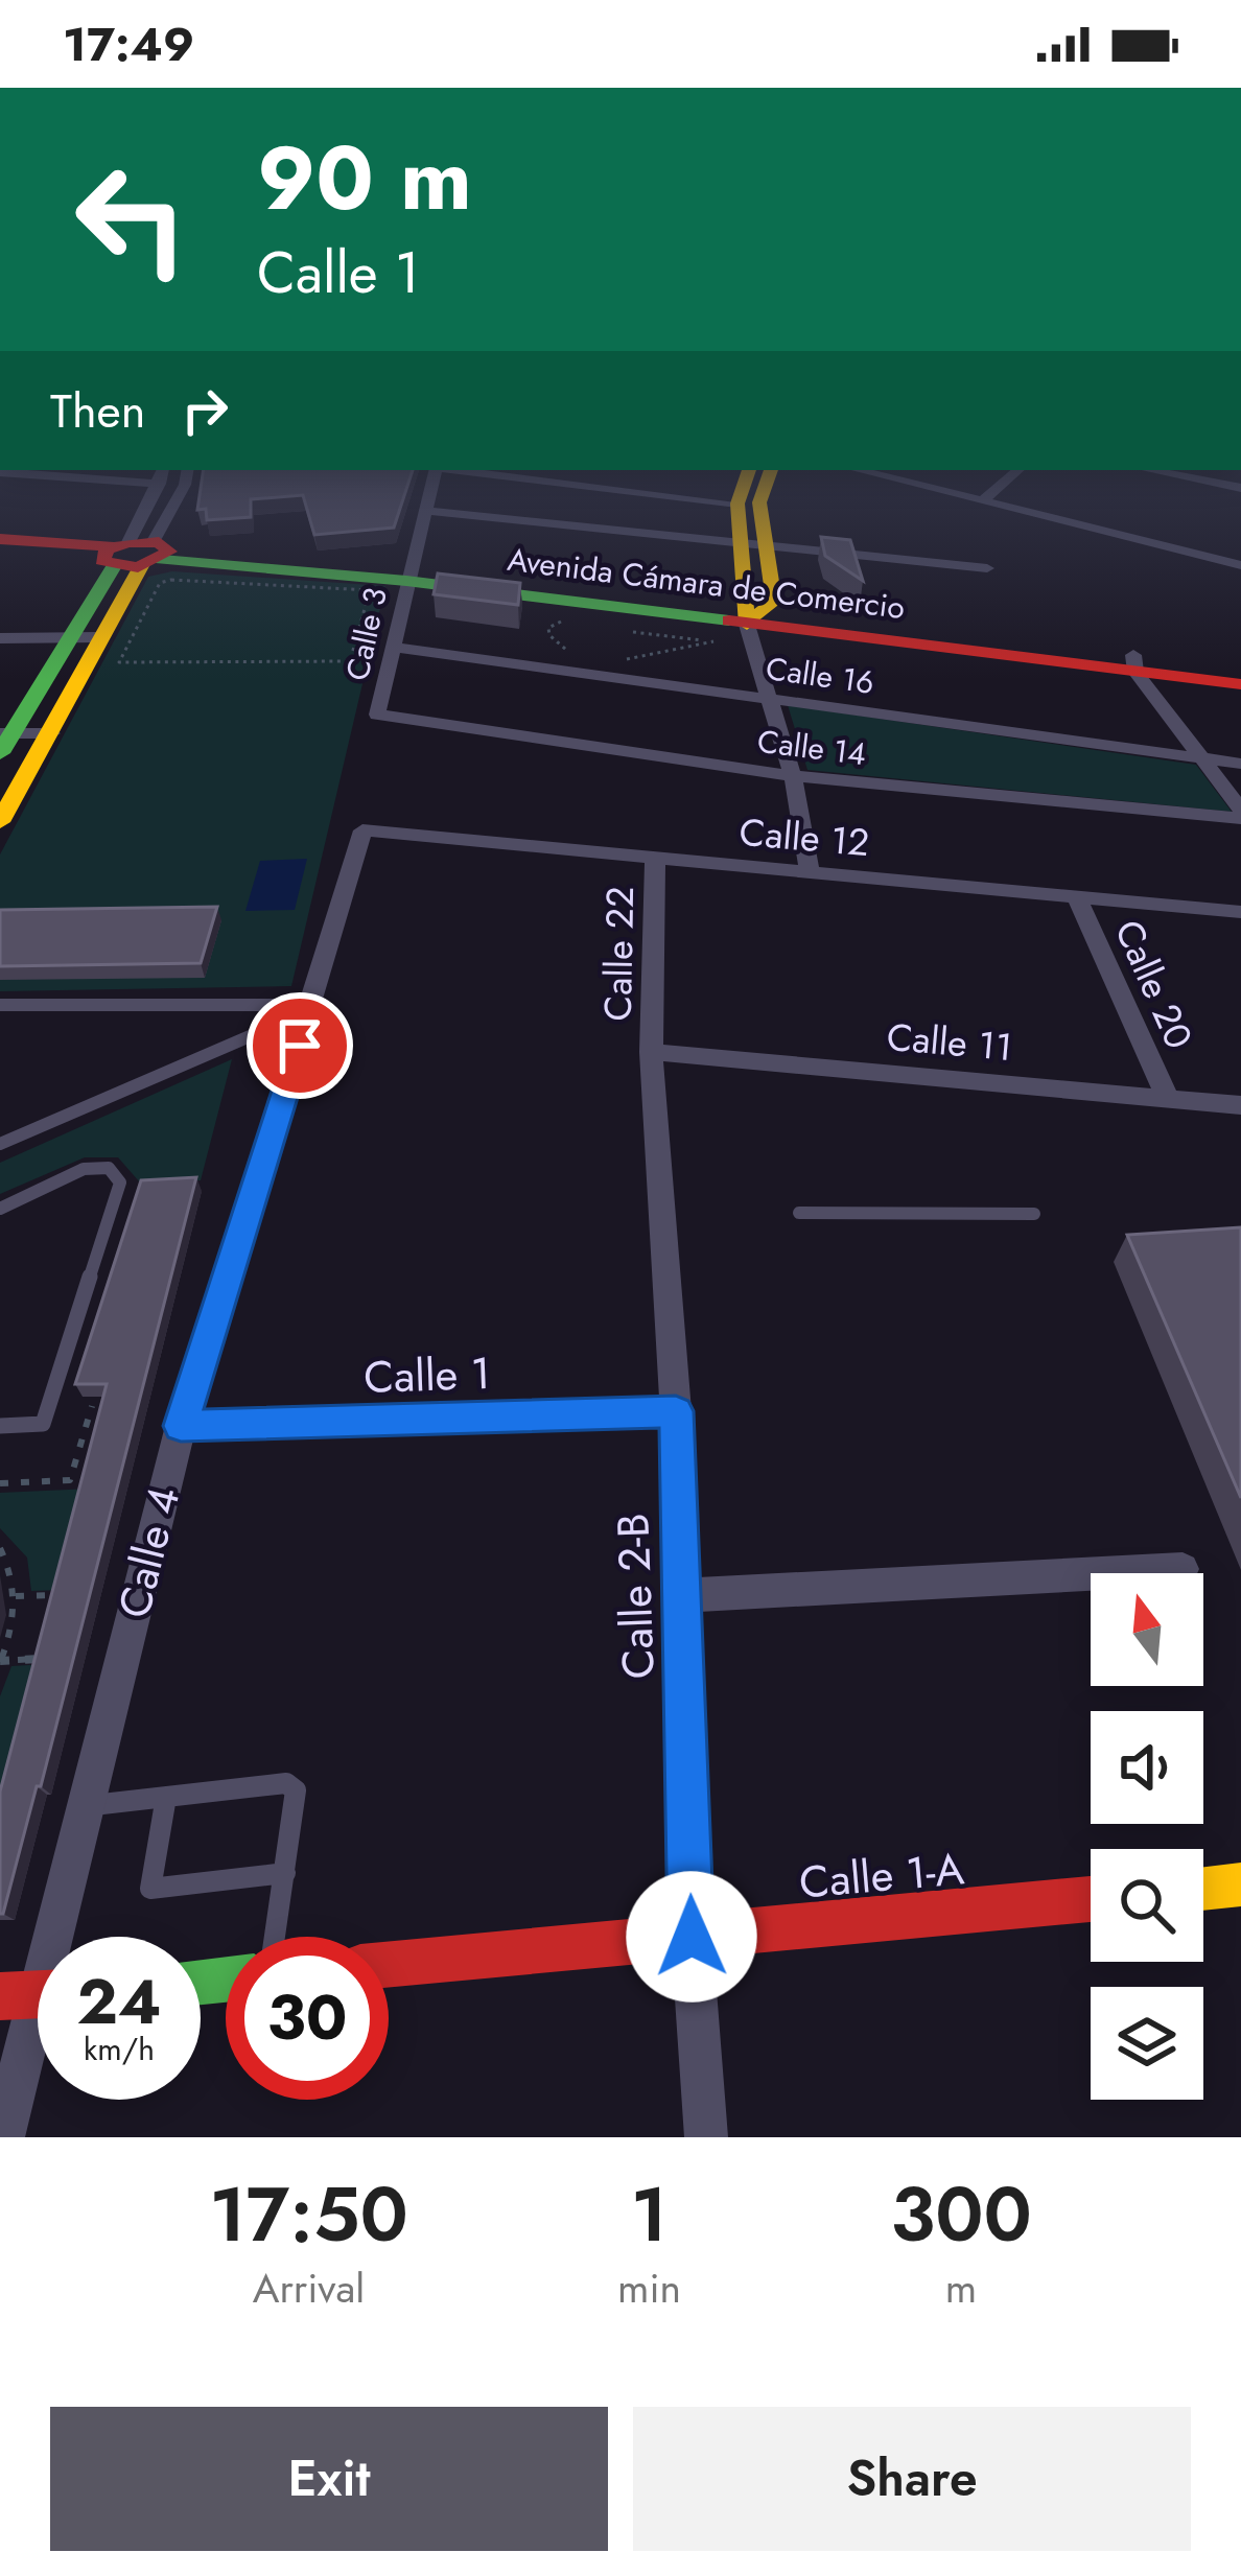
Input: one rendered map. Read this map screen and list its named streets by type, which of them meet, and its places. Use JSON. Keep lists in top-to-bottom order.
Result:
{
  "streets": {
    "street": [
      "Avenida Cámara de Comercio",
      "Calle 3",
      "Calle 16",
      "Calle 14",
      "Calle 12",
      "Calle 22",
      "Calle 20",
      "Calle 11",
      "Calle 1",
      "Calle 4",
      "Calle 2-B",
      "Calle 1-A"
    ]
  },
  "crossings": [
    ["Avenida Cámara de Comercio", "Calle 3"],
    ["Calle 3", "Calle 16"],
    ["Calle 3", "Calle 14"],
    ["Calle 12", "Calle 22"],
    ["Calle 12", "Calle 20"],
    ["Calle 12", "Calle 4"],
    ["Calle 22", "Calle 11"],
    ["Calle 22", "Calle 2-B"],
    ["Calle 20", "Calle 11"],
    ["Calle 11", "Calle 2-B"],
    ["Calle 1", "Calle 4"],
    ["Calle 1", "Calle 2-B"],
    ["Calle 2-B", "Calle 1-A"]
  ],
  "north": "top",
  "page": {
    "status": "17:49",
    "turn": ["90 m", "Calle 1"],
    "then": "Then",
    "speed": "24 km/h",
    "limit": "30",
    "eta": [
      "17:50",
      "Arrival",
      "1",
      "min",
      "300",
      "m"
    ],
    "buttons": ["Exit", "Share"]
  }
}
